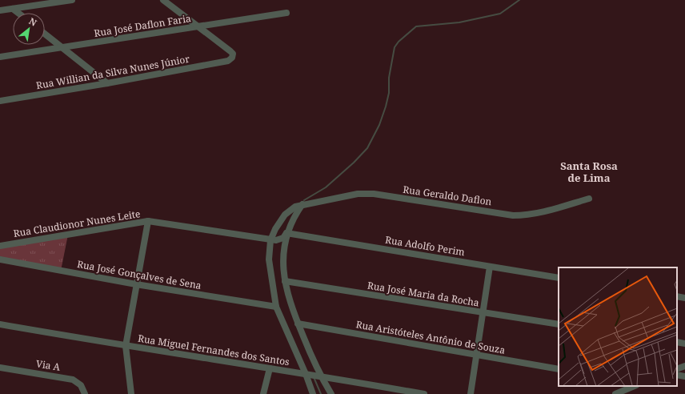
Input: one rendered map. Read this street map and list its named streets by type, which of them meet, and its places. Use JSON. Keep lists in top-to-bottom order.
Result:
{
  "streets": {
    "street": [
      "Rua José Daflon Faria",
      "Rua Willian da Silva Nunes Júnior",
      "Rua Geraldo Daflon",
      "Rua Claudionor Nunes Leite",
      "Rua Adolfo Perim",
      "Rua José Gonçalves de Sena",
      "Rua José Maria da Rocha",
      "Rua Aristóteles Antônio de Souza",
      "Rua Miguel Fernandes dos Santos",
      "Via A"
    ]
  },
  "crossings": [
    ["Rua José Daflon Faria", "Rua Willian da Silva Nunes Júnior"],
    ["Rua Geraldo Daflon", "Rua Claudionor Nunes Leite"],
    ["Rua Claudionor Nunes Leite", "Rua Adolfo Perim"]
  ],
  "districts": ["Santa Rosa de Lima"],
  "north": "top right"
}
